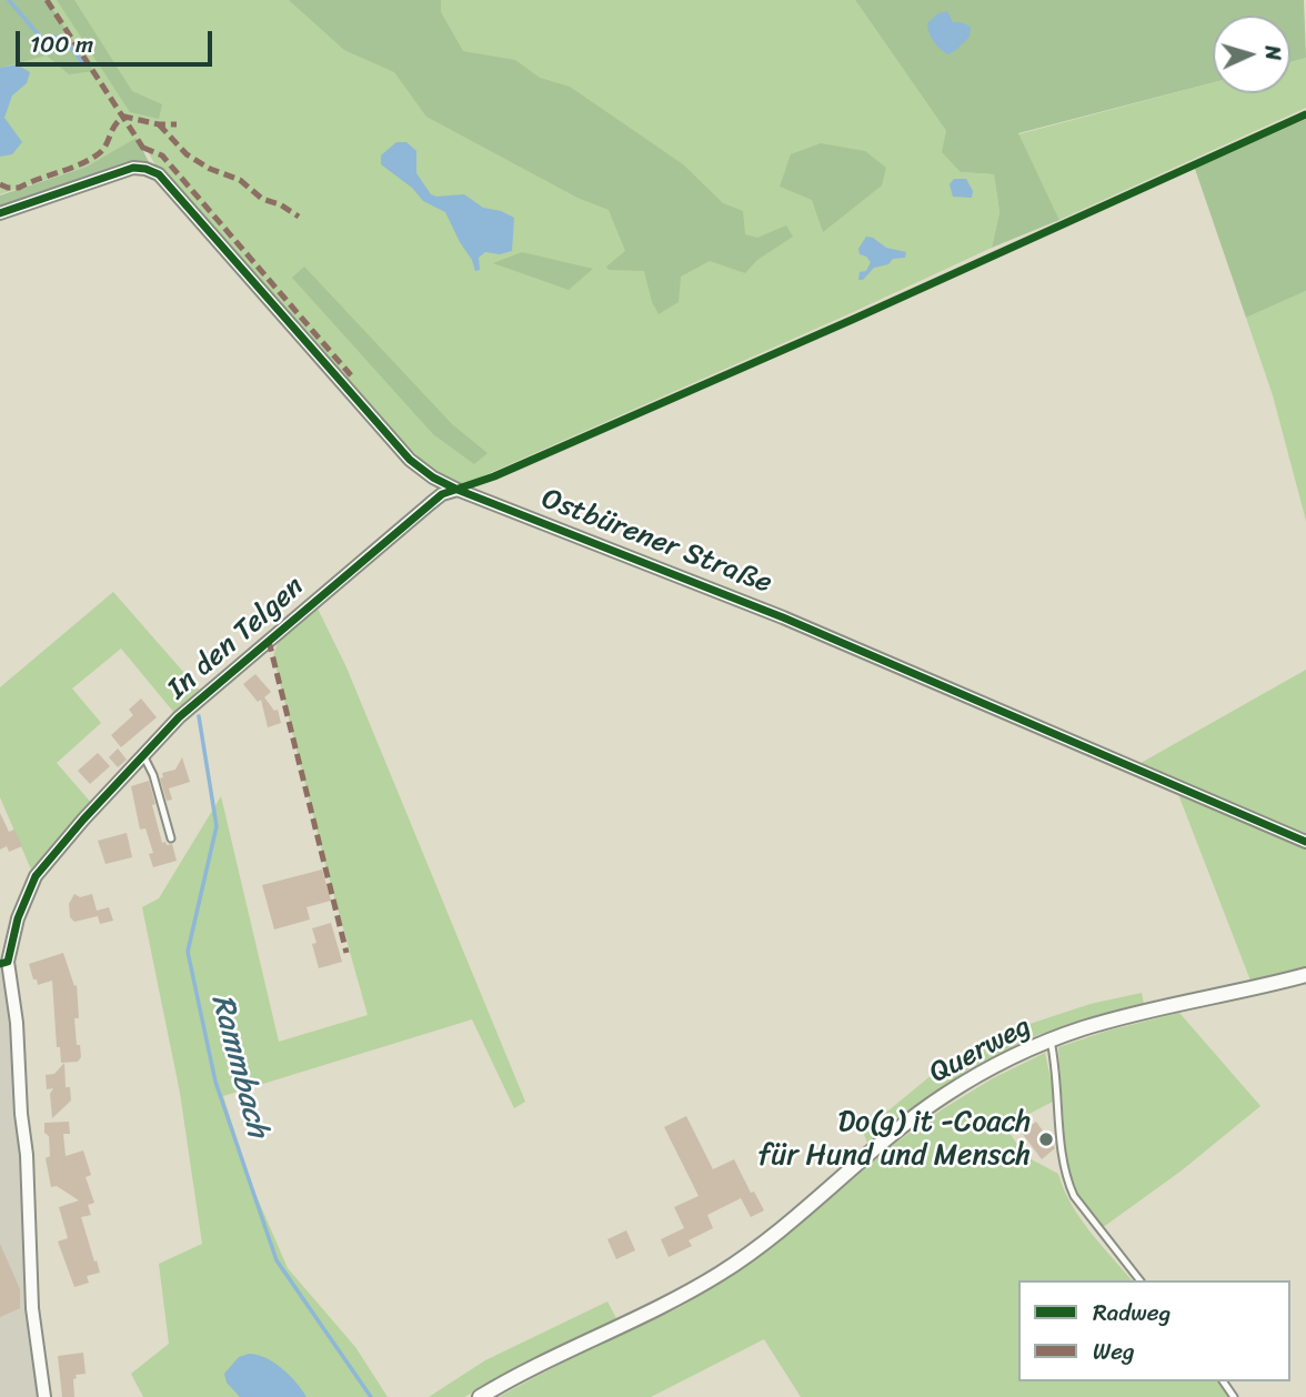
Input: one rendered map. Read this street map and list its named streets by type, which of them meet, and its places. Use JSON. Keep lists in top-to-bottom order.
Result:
{
  "streets": {
    "street": ["Ostbürener Straße", "In den Telgen", "Querweg"]
  },
  "crossings": [
    ["Ostbürener Straße", "In den Telgen"]
  ],
  "water": ["Rammbach"],
  "places": ["Do(g) it -Coach für Hund und Mensch"],
  "legend": ["Radweg", "Weg"],
  "scale_bar": "100 m",
  "north": "right"
}
